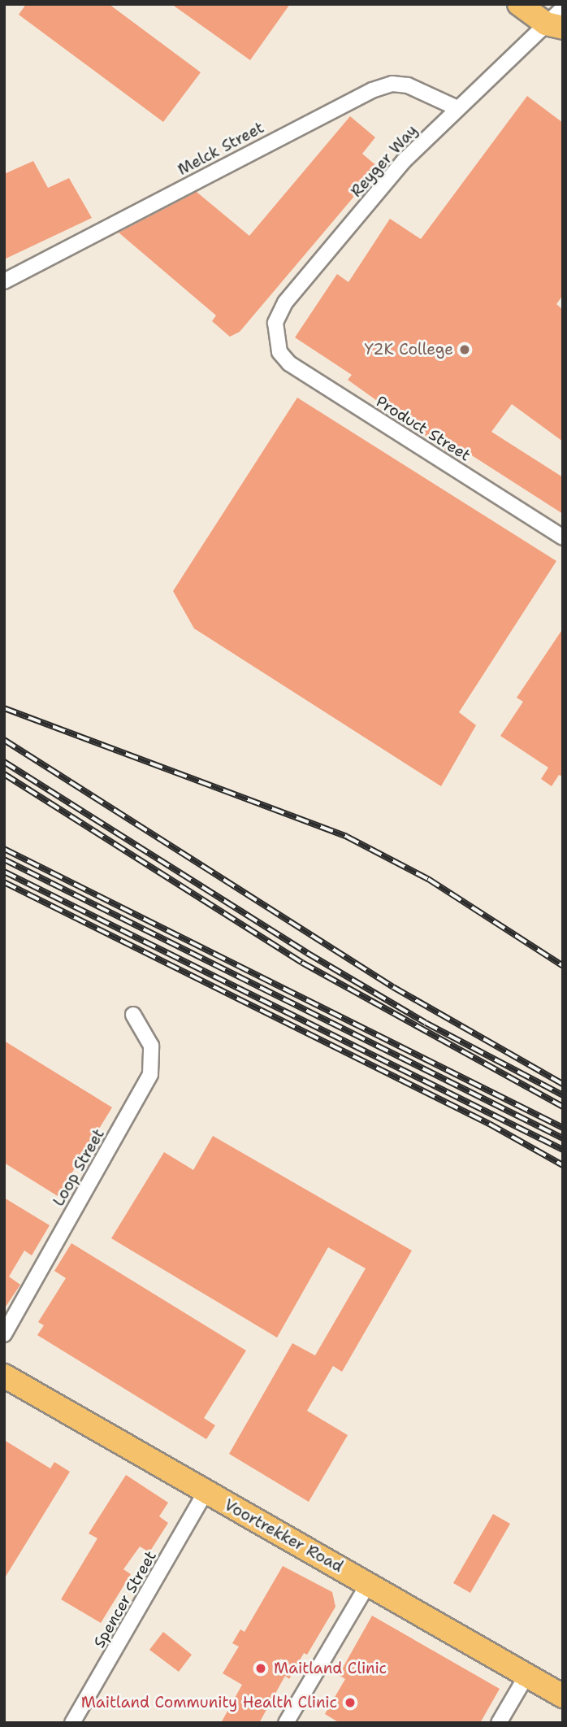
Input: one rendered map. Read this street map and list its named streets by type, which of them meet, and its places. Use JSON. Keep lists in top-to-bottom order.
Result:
{
  "streets": {
    "main road": ["Voortrekker Road"],
    "street": [
      "Melck Street",
      "Reyger Way",
      "Product Street",
      "Loop Street",
      "Spencer Street"
    ]
  },
  "crossings": [
    ["Melck Street", "Reyger Way"],
    ["Reyger Way", "Product Street"],
    ["Voortrekker Road", "Spencer Street"]
  ],
  "places": ["Y2K College", "Maitland Clinic", "Maitland Community Health Clinic"]
}
